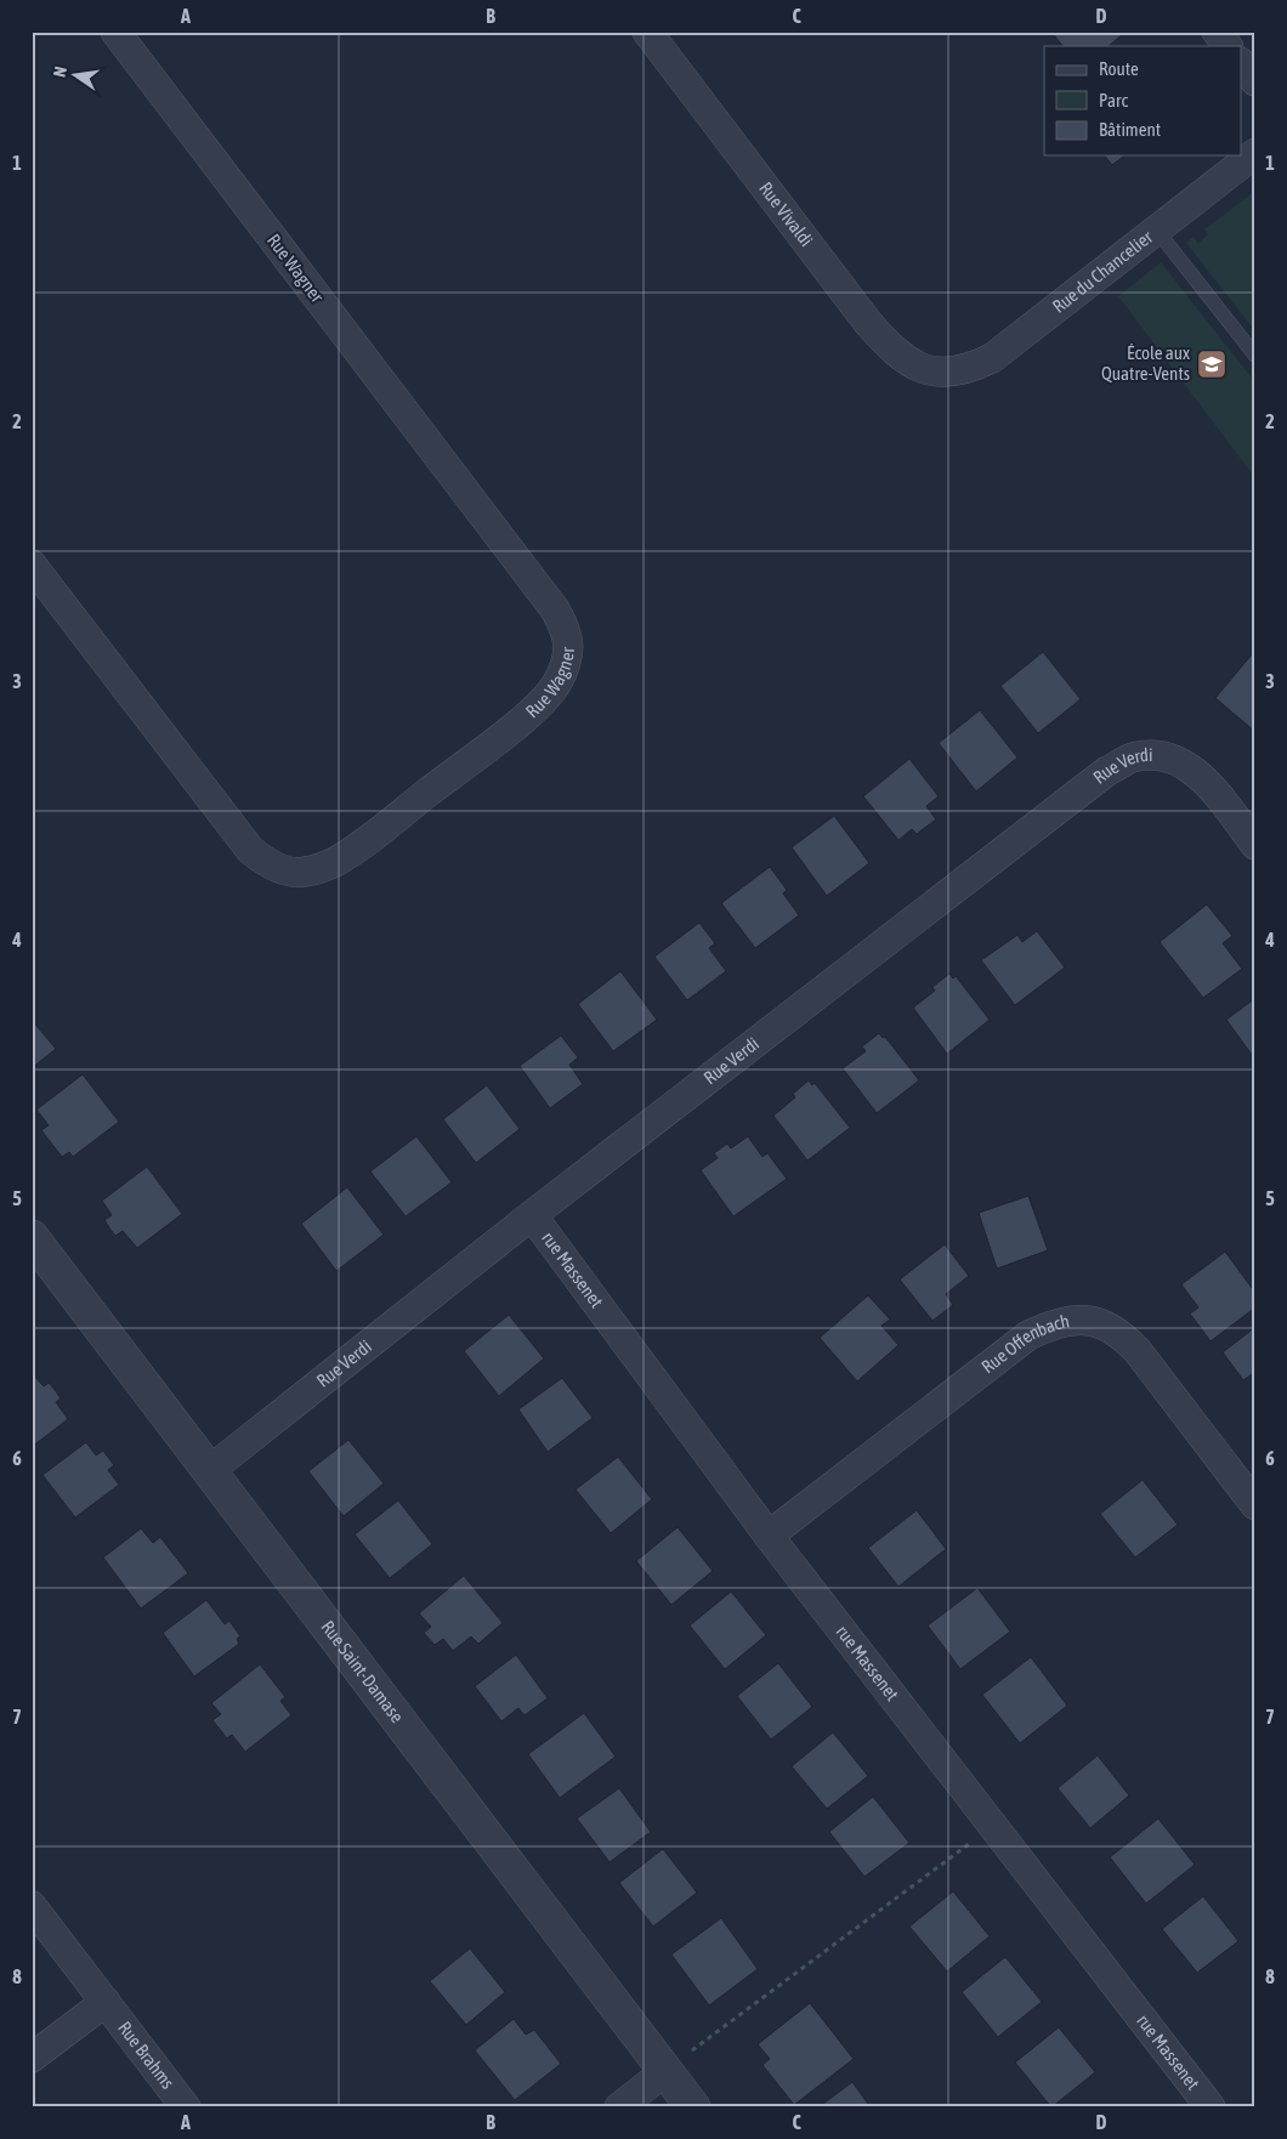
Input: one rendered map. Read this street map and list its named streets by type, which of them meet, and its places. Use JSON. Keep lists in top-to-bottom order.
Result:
{
  "streets": {
    "street": [
      "Rue Vivaldi",
      "Rue Wagner",
      "Rue du Chancelier",
      "Rue Verdi",
      "rue Massenet",
      "Rue Offenbach",
      "Rue Saint-Damase",
      "Rue Brahms"
    ]
  },
  "crossings": [
    ["Rue Vivaldi", "Rue du Chancelier"],
    ["Rue Verdi", "rue Massenet"],
    ["Rue Verdi", "Rue Saint-Damase"],
    ["rue Massenet", "Rue Offenbach"]
  ],
  "places": {
    "school or university": ["École aux Quatre-Vents"]
  },
  "legend": ["Route", "Parc", "Bâtiment"],
  "north": "left",
  "grid": {
    "columns": [
      "A",
      "B",
      "C",
      "D"
    ],
    "rows": [
      "1",
      "2",
      "3",
      "4",
      "5",
      "6",
      "7",
      "8"
    ]
  }
}
